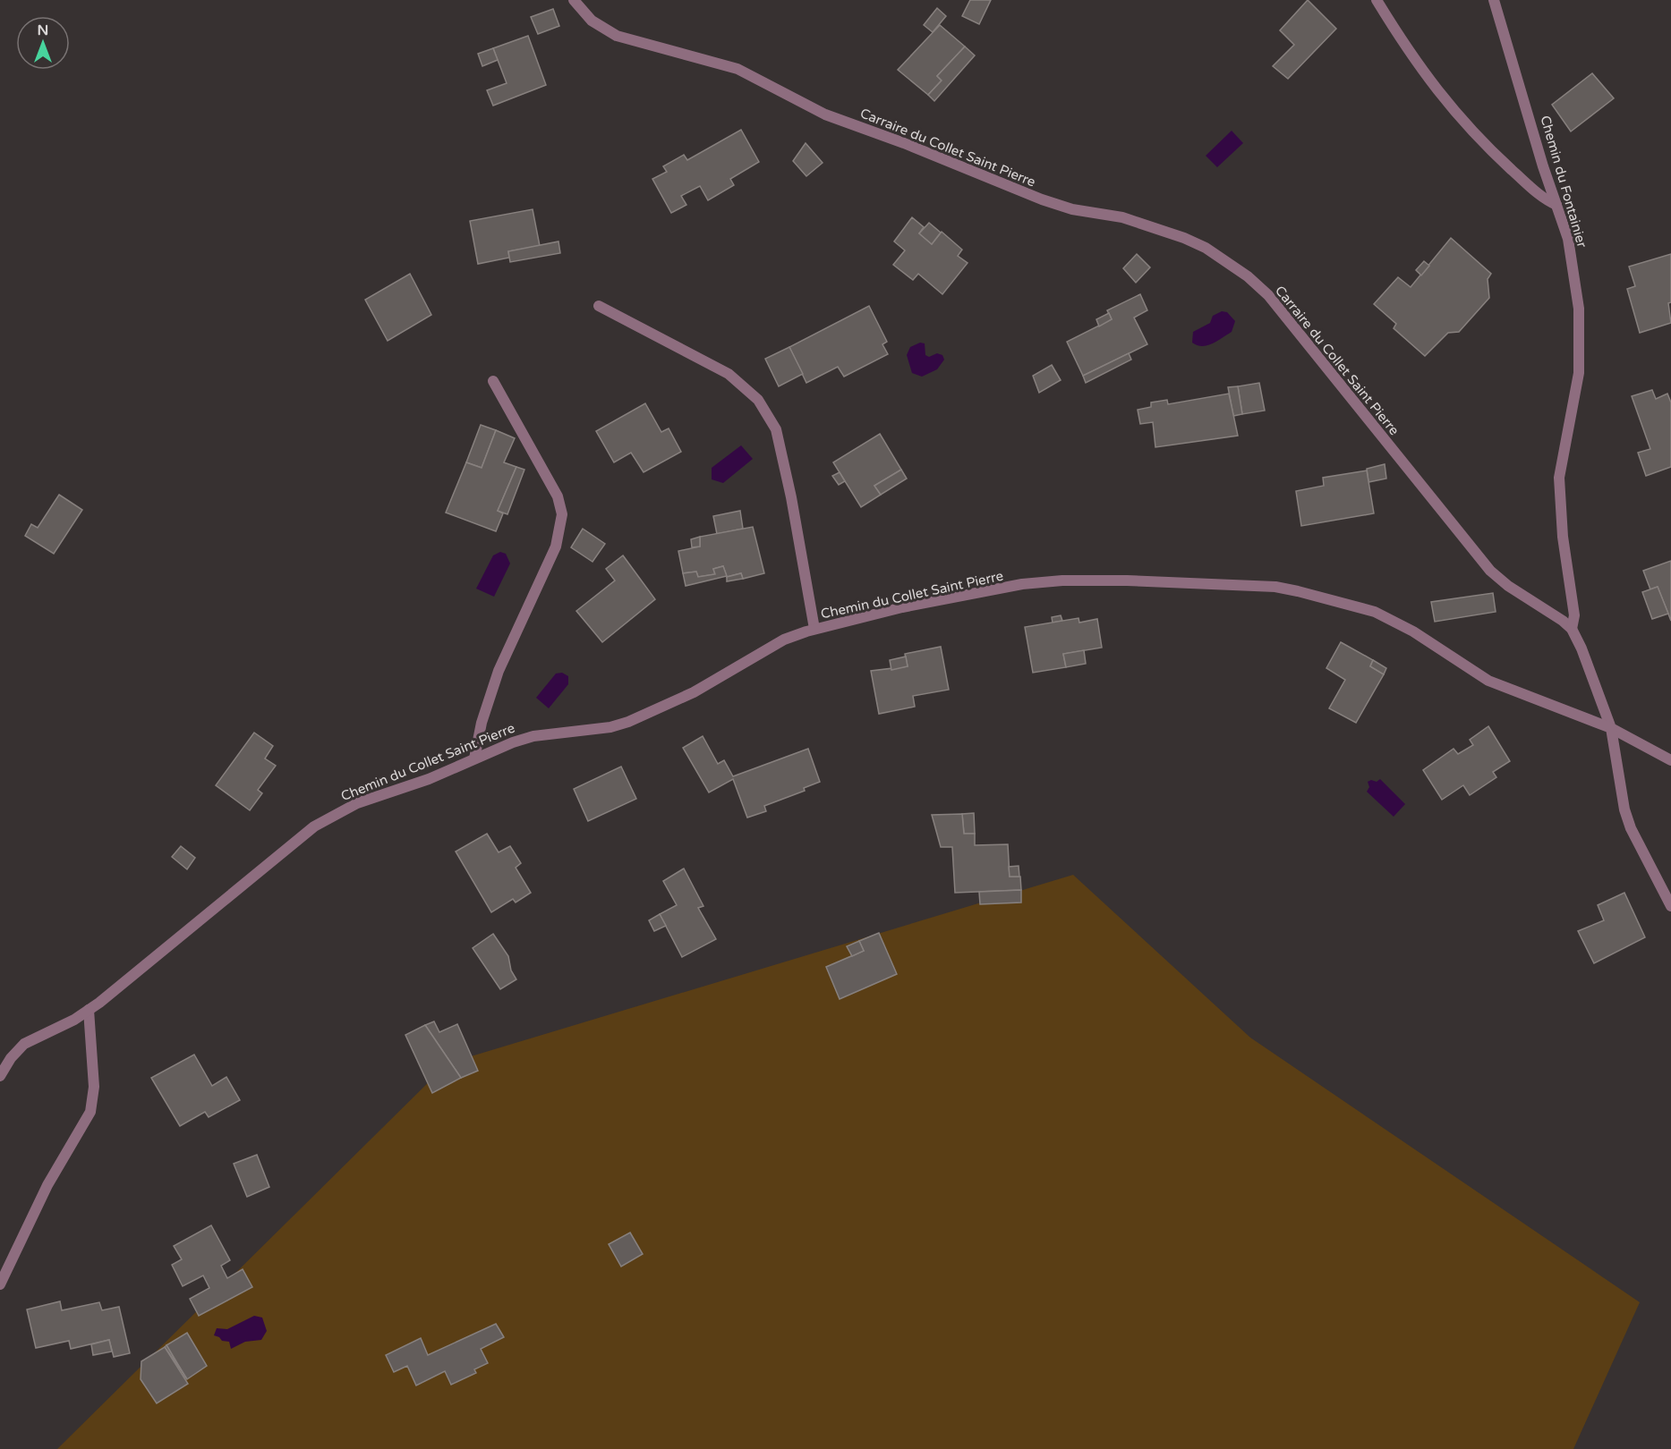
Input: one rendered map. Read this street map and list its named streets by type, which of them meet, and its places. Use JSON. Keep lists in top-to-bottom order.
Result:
{
  "streets": {
    "street": ["Carraire du Collet Saint Pierre", "Chemin du Fontainier", "Chemin du Collet Saint Pierre"]
  },
  "crossings": [
    ["Carraire du Collet Saint Pierre", "Chemin du Fontainier"],
    ["Carraire du Collet Saint Pierre", "Chemin du Collet Saint Pierre"]
  ],
  "north": "top"
}
